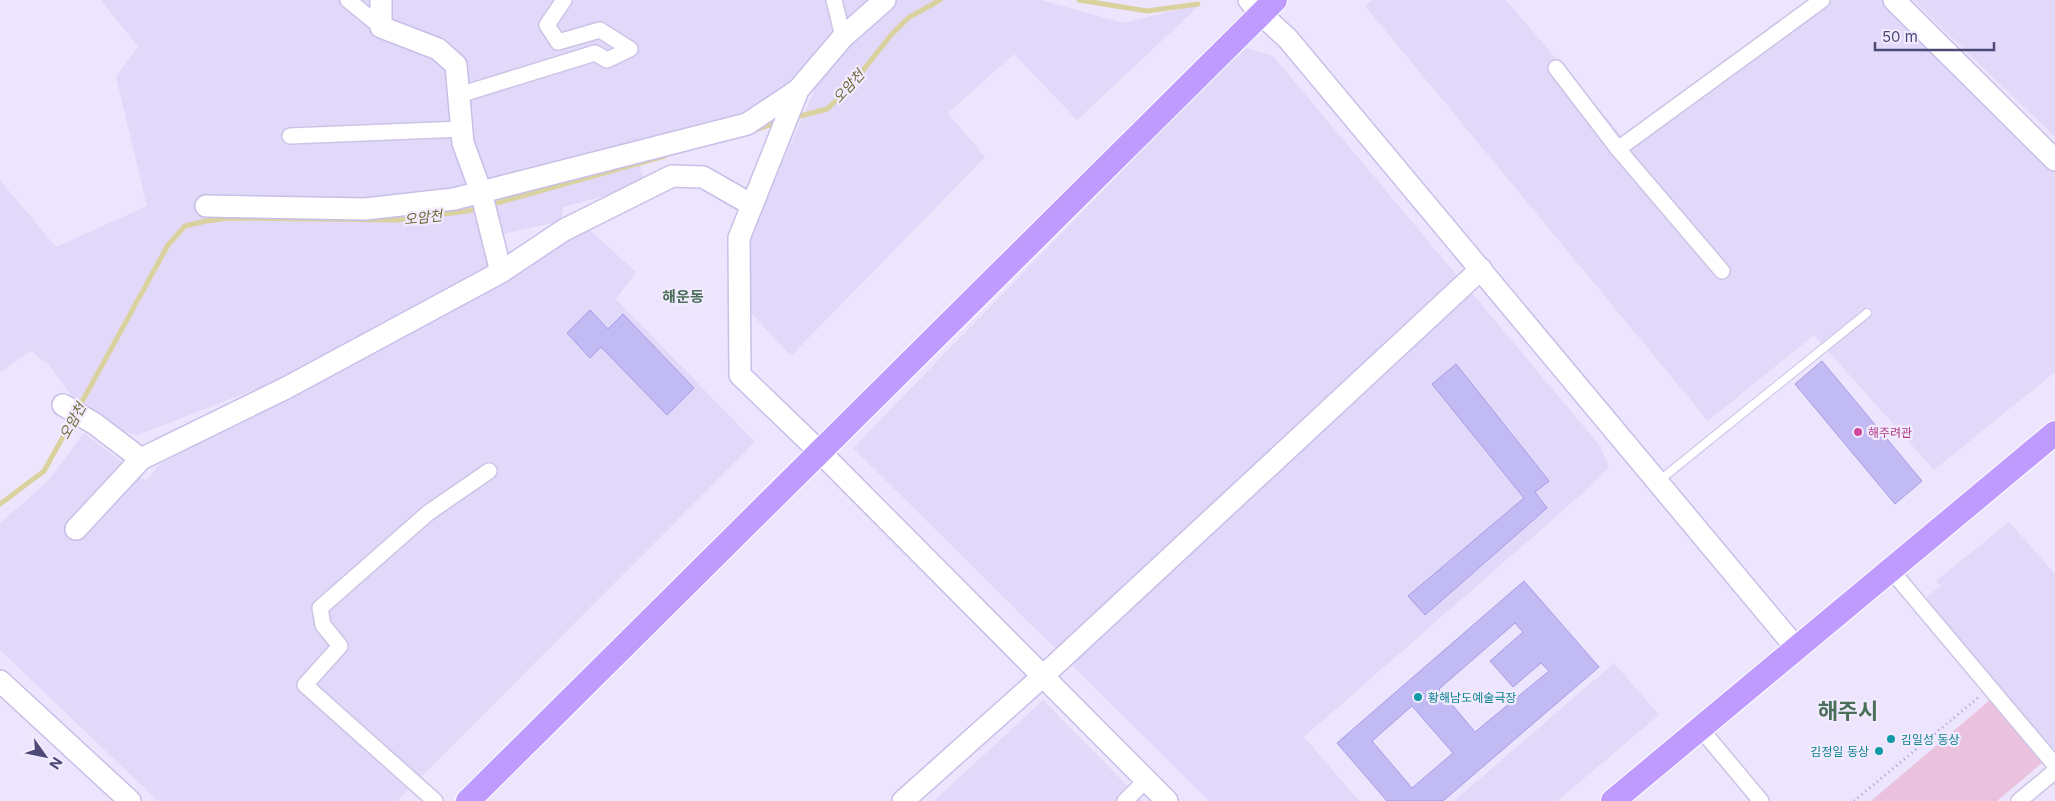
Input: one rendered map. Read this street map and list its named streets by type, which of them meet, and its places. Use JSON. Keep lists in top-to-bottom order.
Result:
{
  "districts": ["해운동", "해주시"],
  "water": ["오암천"],
  "places": [
    "해주려관",
    "황해남도예술극장",
    "김일성 동상",
    "김정일 동상"
  ],
  "scale_bar": "50 m",
  "north": "bottom right"
}
